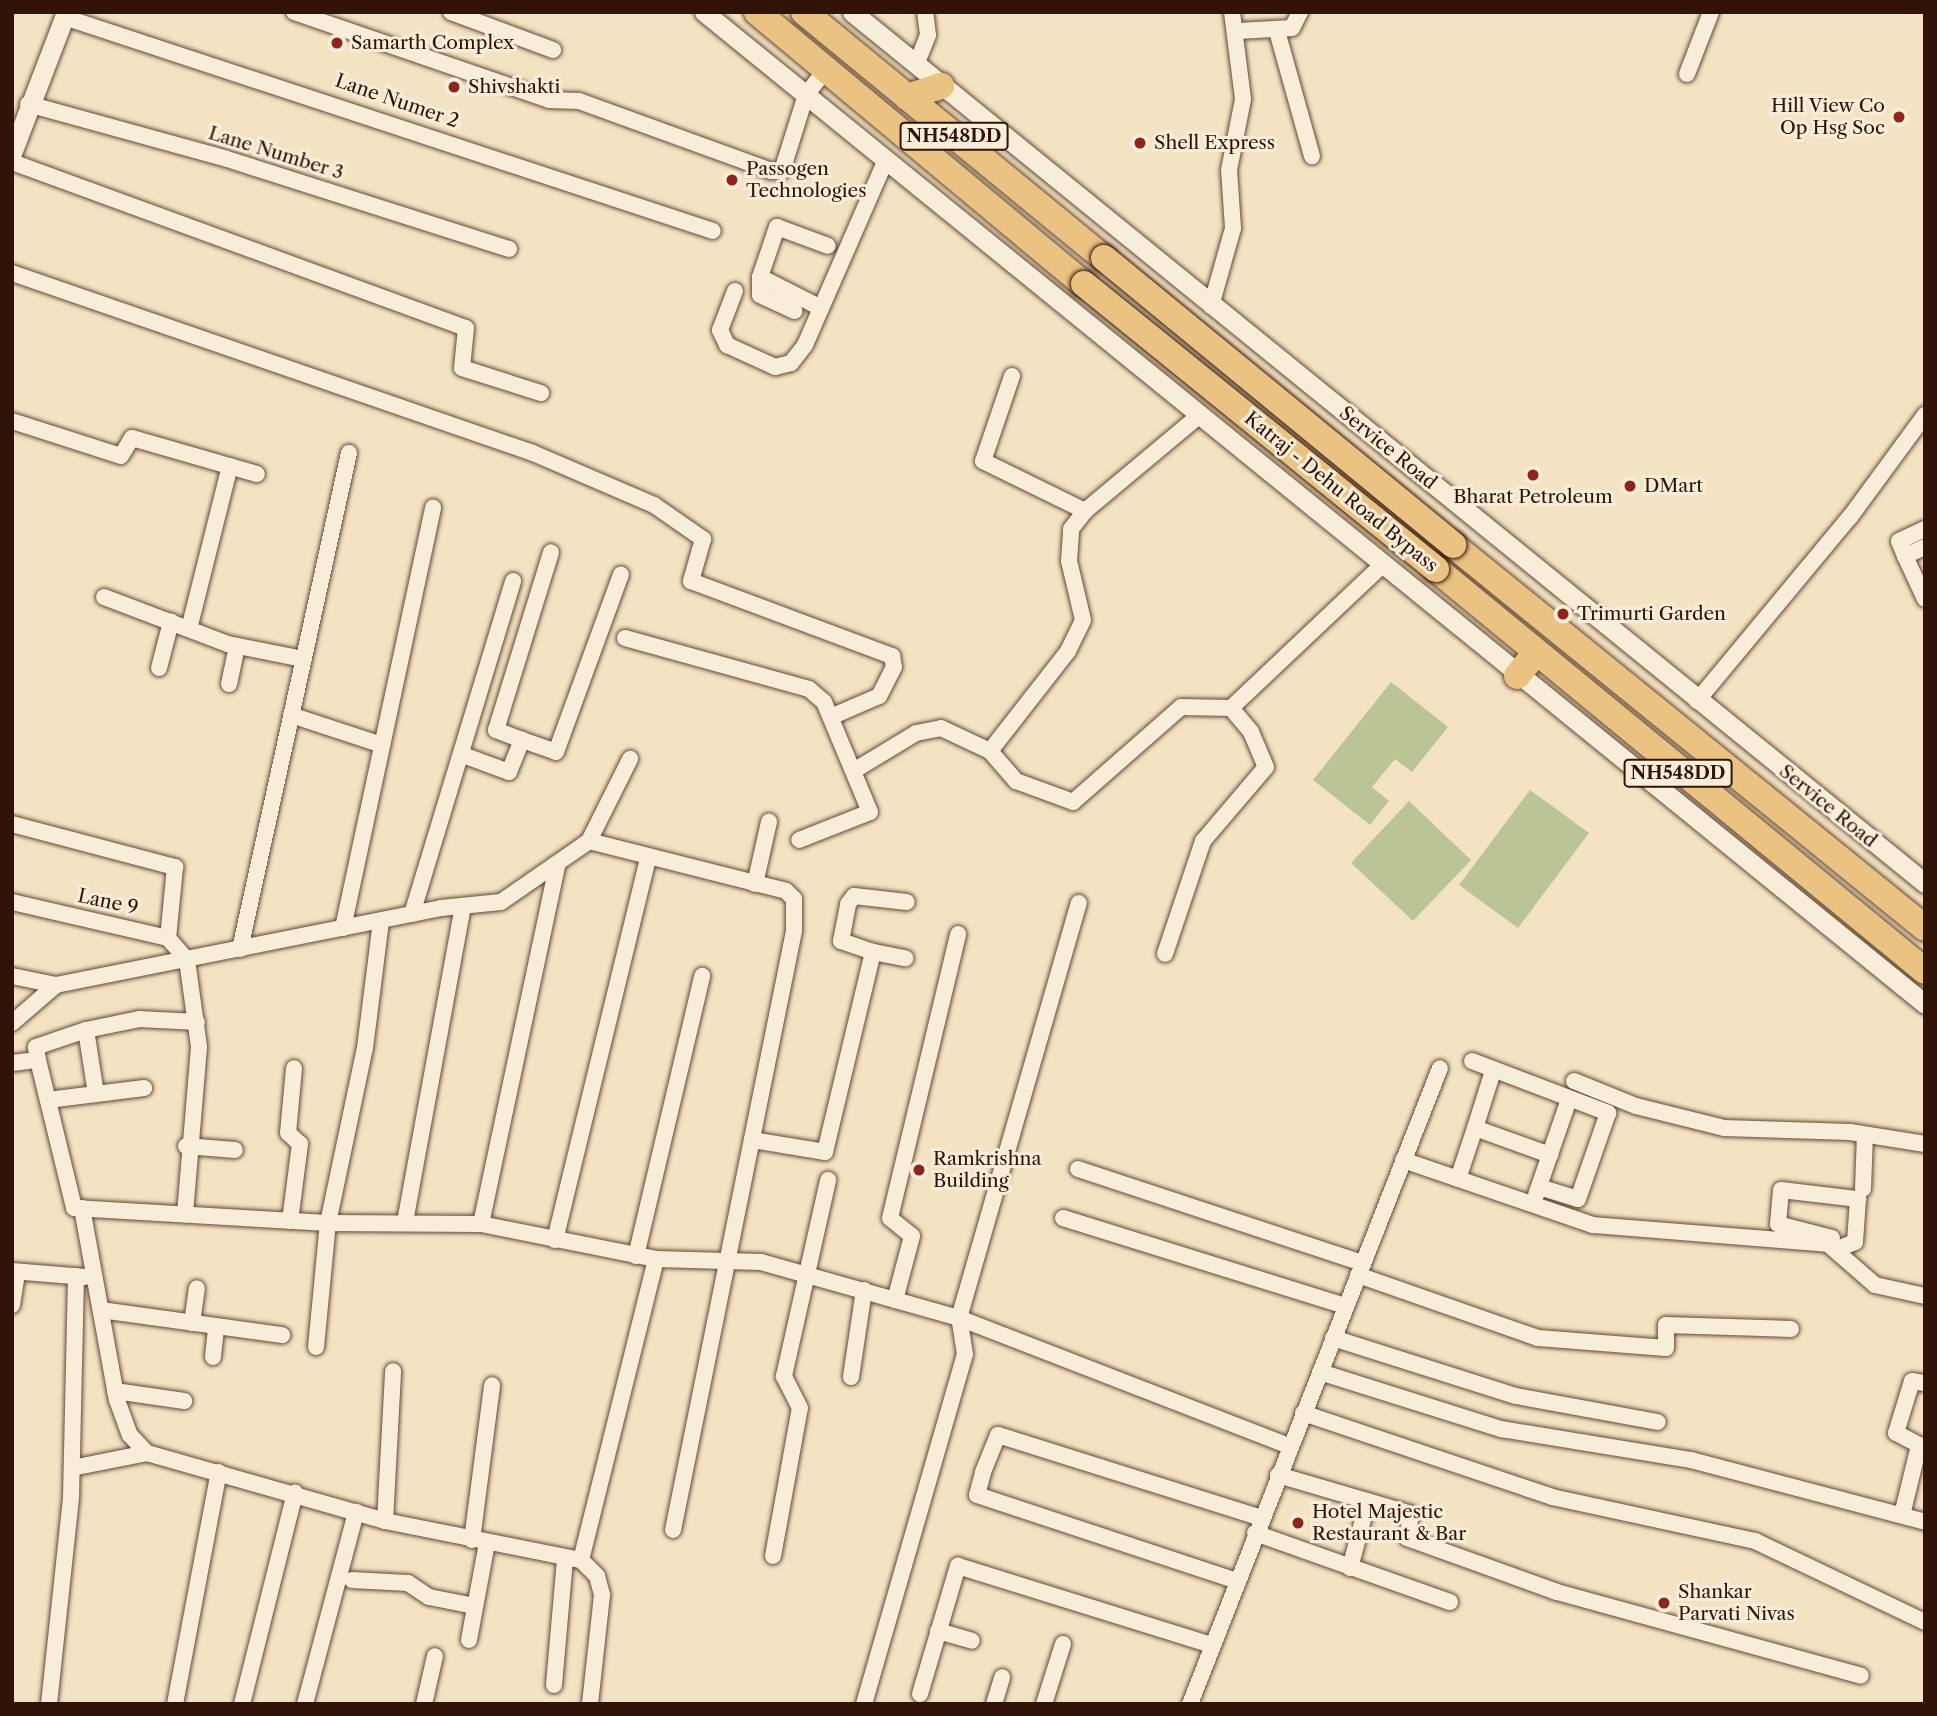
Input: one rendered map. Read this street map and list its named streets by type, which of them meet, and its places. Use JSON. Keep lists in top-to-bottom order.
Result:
{
  "streets": {
    "highway": ["NH548DD", "Katraj - Dehu Road Bypass"],
    "street": [
      "Lane Numer 2",
      "Lane Number 3",
      "Service Road",
      "Lane 9"
    ]
  },
  "places": [
    "Samarth Complex",
    "Shivshakti",
    "Hill View Co Op Hsg Soc",
    "Shell Express",
    "Passogen Technologies",
    "Bharat Petroleum",
    "DMart",
    "Trimurti Garden",
    "Ramkrishna Building",
    "Hotel Majestic Restaurant & Bar",
    "Shankar Parvati Nivas"
  ]
}
